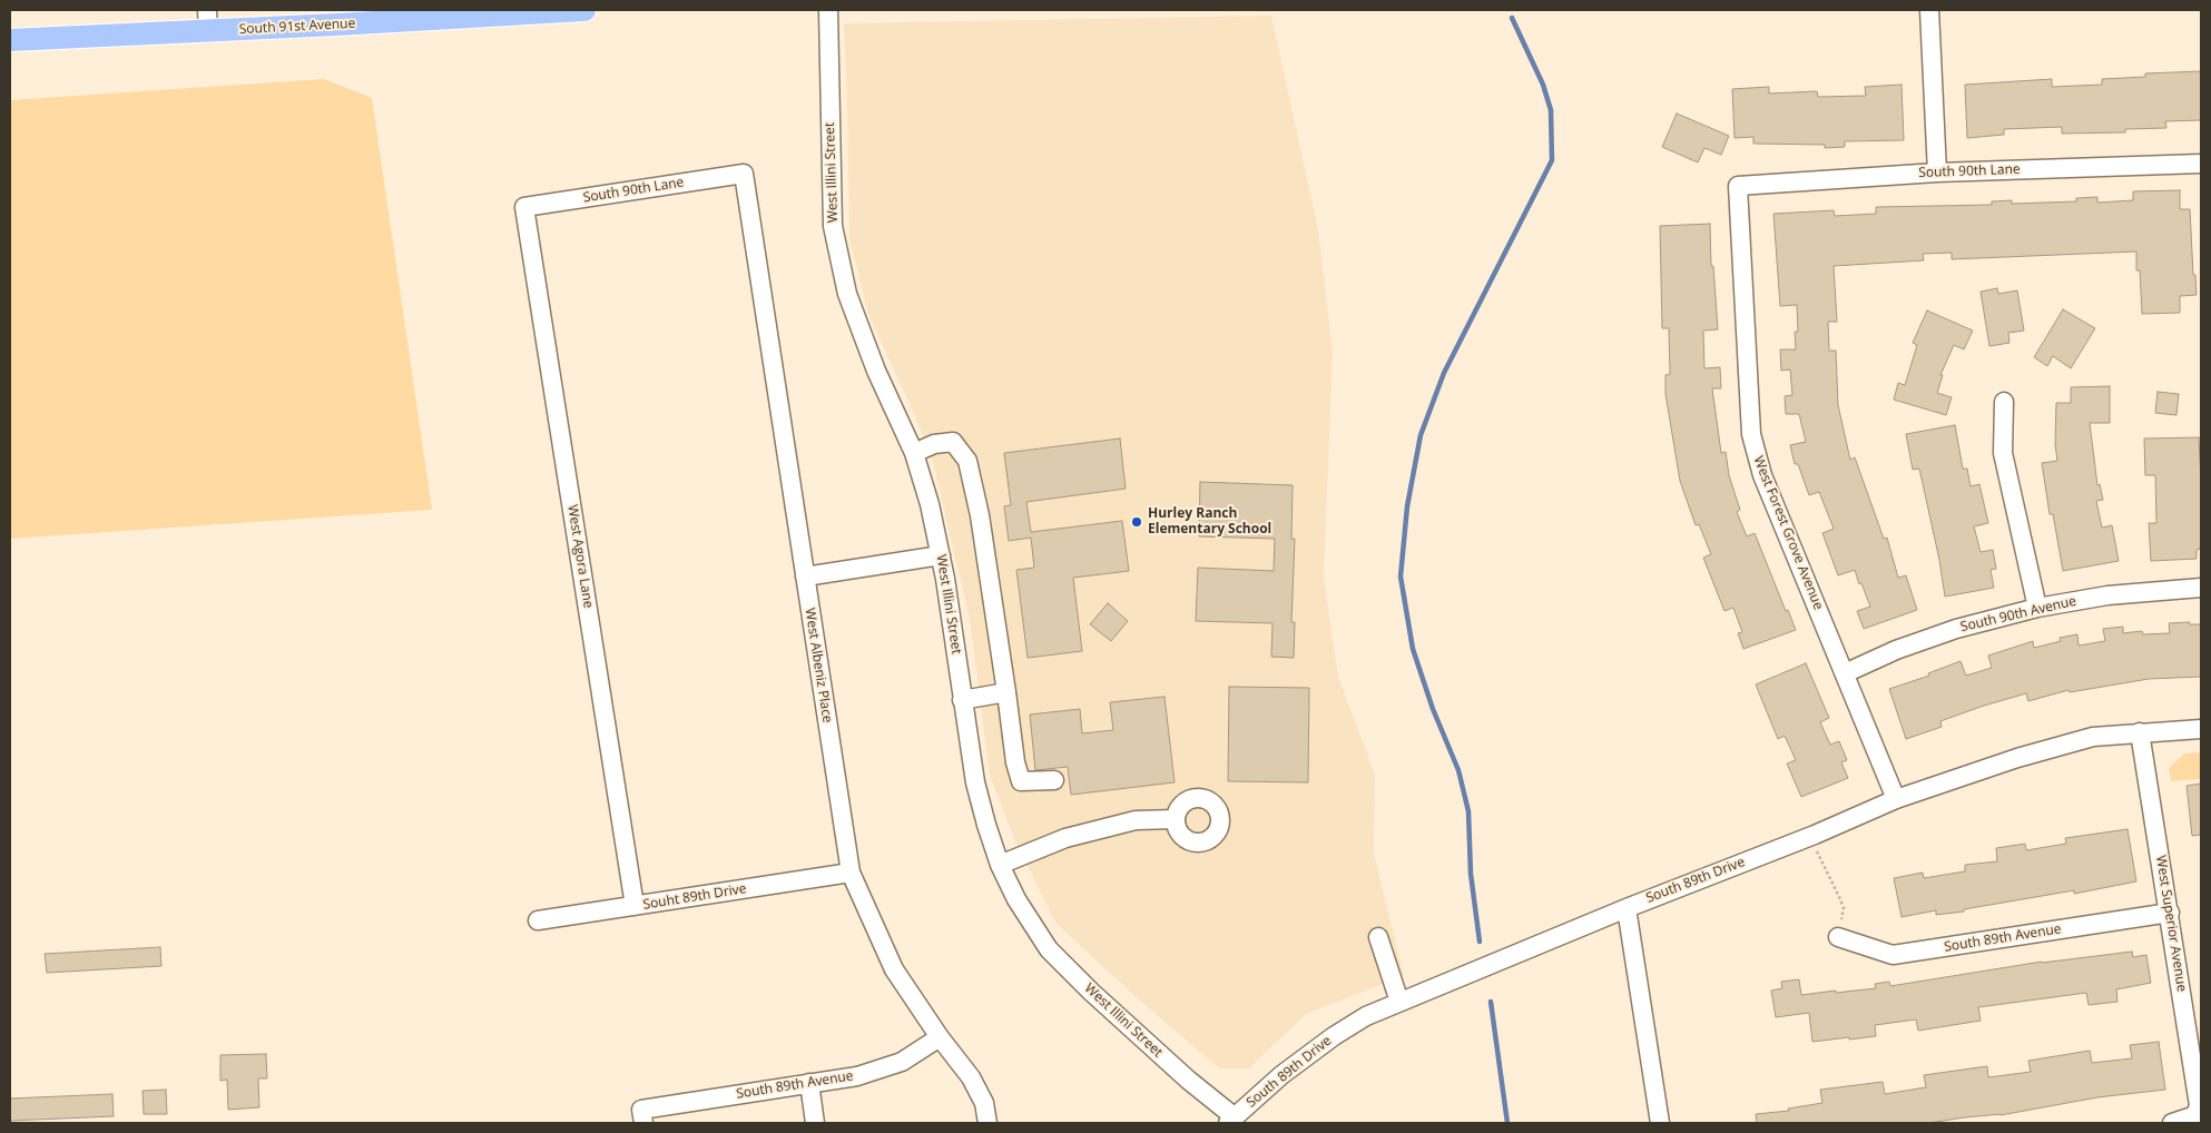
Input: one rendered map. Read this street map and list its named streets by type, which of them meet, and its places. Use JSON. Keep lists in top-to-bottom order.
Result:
{
  "streets": {
    "main road": ["South 91st Avenue"],
    "street": [
      "South 90th Lane",
      "West Illini Street",
      "West Forest Grove Avenue",
      "West Agora Lane",
      "South 90th Avenue",
      "West Albeniz Place",
      "South 89th Drive",
      "Souht 89th Drive",
      "West Superior Avenue",
      "South 89th Avenue"
    ]
  },
  "crossings": [
    ["South 90th Lane", "West Forest Grove Avenue"],
    ["South 90th Lane", "West Agora Lane"],
    ["South 90th Lane", "West Albeniz Place"],
    ["West Illini Street", "South 89th Drive"],
    ["West Forest Grove Avenue", "South 90th Avenue"],
    ["West Forest Grove Avenue", "South 89th Drive"],
    ["West Agora Lane", "Souht 89th Drive"],
    ["West Albeniz Place", "Souht 89th Drive"],
    ["West Albeniz Place", "South 89th Avenue"],
    ["South 89th Drive", "West Superior Avenue"],
    ["West Superior Avenue", "South 89th Avenue"]
  ],
  "places": ["Hurley Ranch Elementary School"]
}
